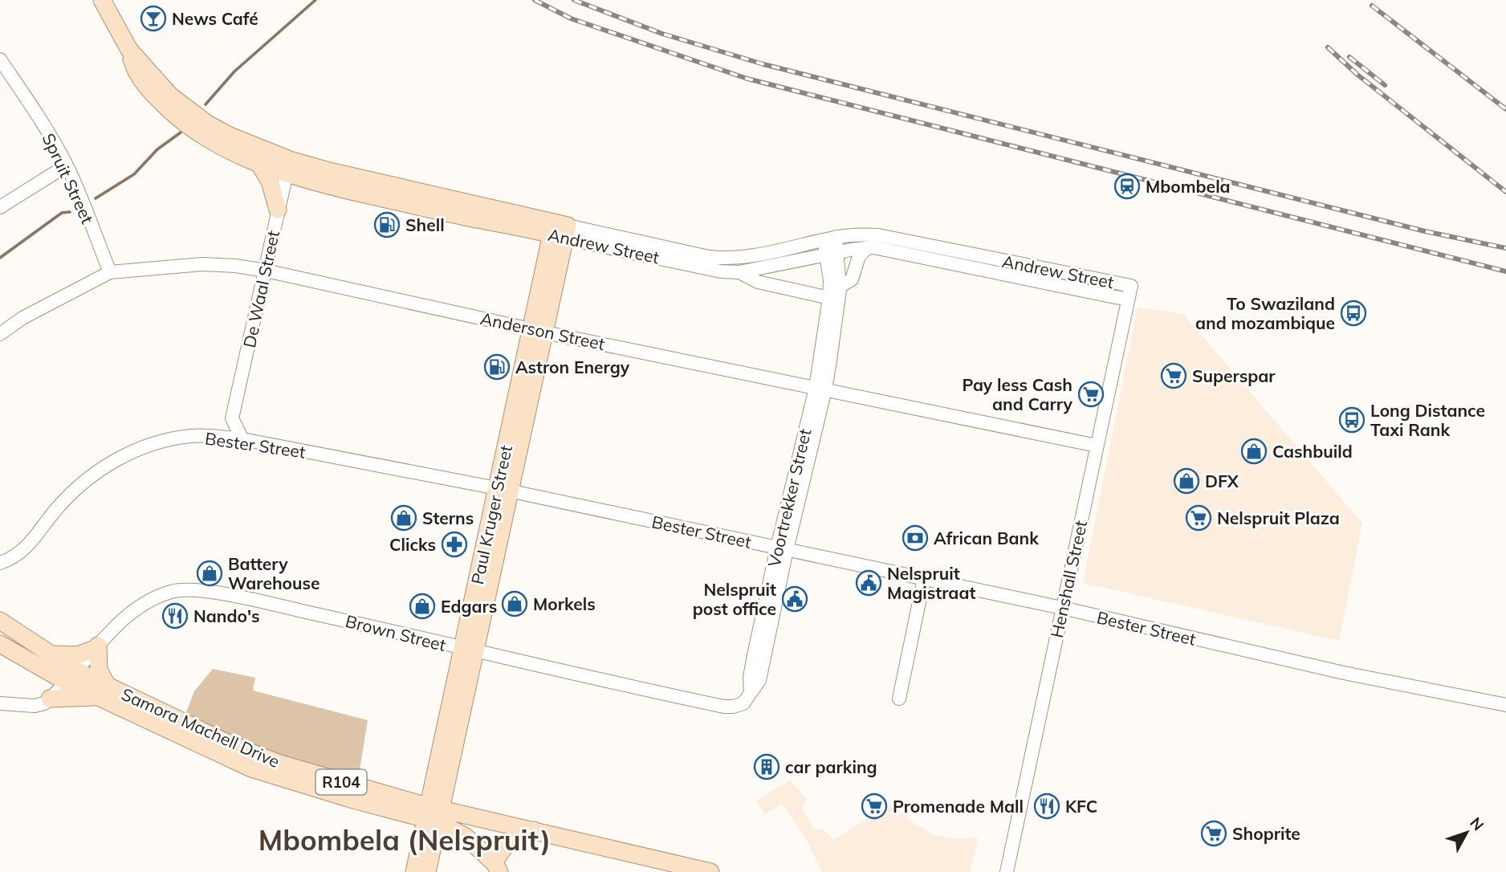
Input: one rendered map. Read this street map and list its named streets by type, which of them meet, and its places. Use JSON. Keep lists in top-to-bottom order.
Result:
{
  "streets": {
    "main road": [
      "Andrew Street",
      "Paul Kruger Street",
      "Samora Machell Drive",
      "R104"
    ],
    "street": [
      "Spruit Street",
      "De Waal Street",
      "Anderson Street",
      "Bester Street",
      "Voortrekker Street",
      "Henshall Street",
      "Brown Street"
    ]
  },
  "crossings": [
    ["Spruit Street", "Anderson Street"],
    ["Andrew Street", "De Waal Street"],
    ["Andrew Street", "Voortrekker Street"],
    ["Andrew Street", "Paul Kruger Street"],
    ["Andrew Street", "Henshall Street"],
    ["De Waal Street", "Anderson Street"],
    ["Anderson Street", "Voortrekker Street"],
    ["Anderson Street", "Paul Kruger Street"],
    ["Anderson Street", "Henshall Street"],
    ["Bester Street", "Voortrekker Street"],
    ["Bester Street", "Paul Kruger Street"],
    ["Bester Street", "Henshall Street"],
    ["Voortrekker Street", "Brown Street"],
    ["Paul Kruger Street", "Brown Street"],
    ["Paul Kruger Street", "Samora Machell Drive"],
    ["Paul Kruger Street", "R104"],
    ["Brown Street", "Samora Machell Drive"],
    ["Samora Machell Drive", "R104"]
  ],
  "districts": ["Mbombela (Nelspruit)"],
  "places": {
    "bar": ["News Café"],
    "station": ["Mbombela"],
    "fuel station": ["Shell", "Astron Energy"],
    "bus stop": ["To Swaziland and mozambique", "Long Distance Taxi Rank"],
    "supermarket": [
      "Superspar",
      "Pay less Cash and Carry",
      "Nelspruit Plaza",
      "Promenade Mall",
      "Shoprite"
    ],
    "shop": [
      "Cashbuild",
      "DFX",
      "Sterns",
      "Battery Warehouse",
      "Morkels",
      "Edgars"
    ],
    "bank": ["African Bank"],
    "pharmacy": ["Clicks"],
    "public building": ["Nelspruit Magistraat", "Nelspruit post office"],
    "restaurant": ["Nando's", "KFC"],
    "building": ["car parking"]
  },
  "north": "top right"
}
